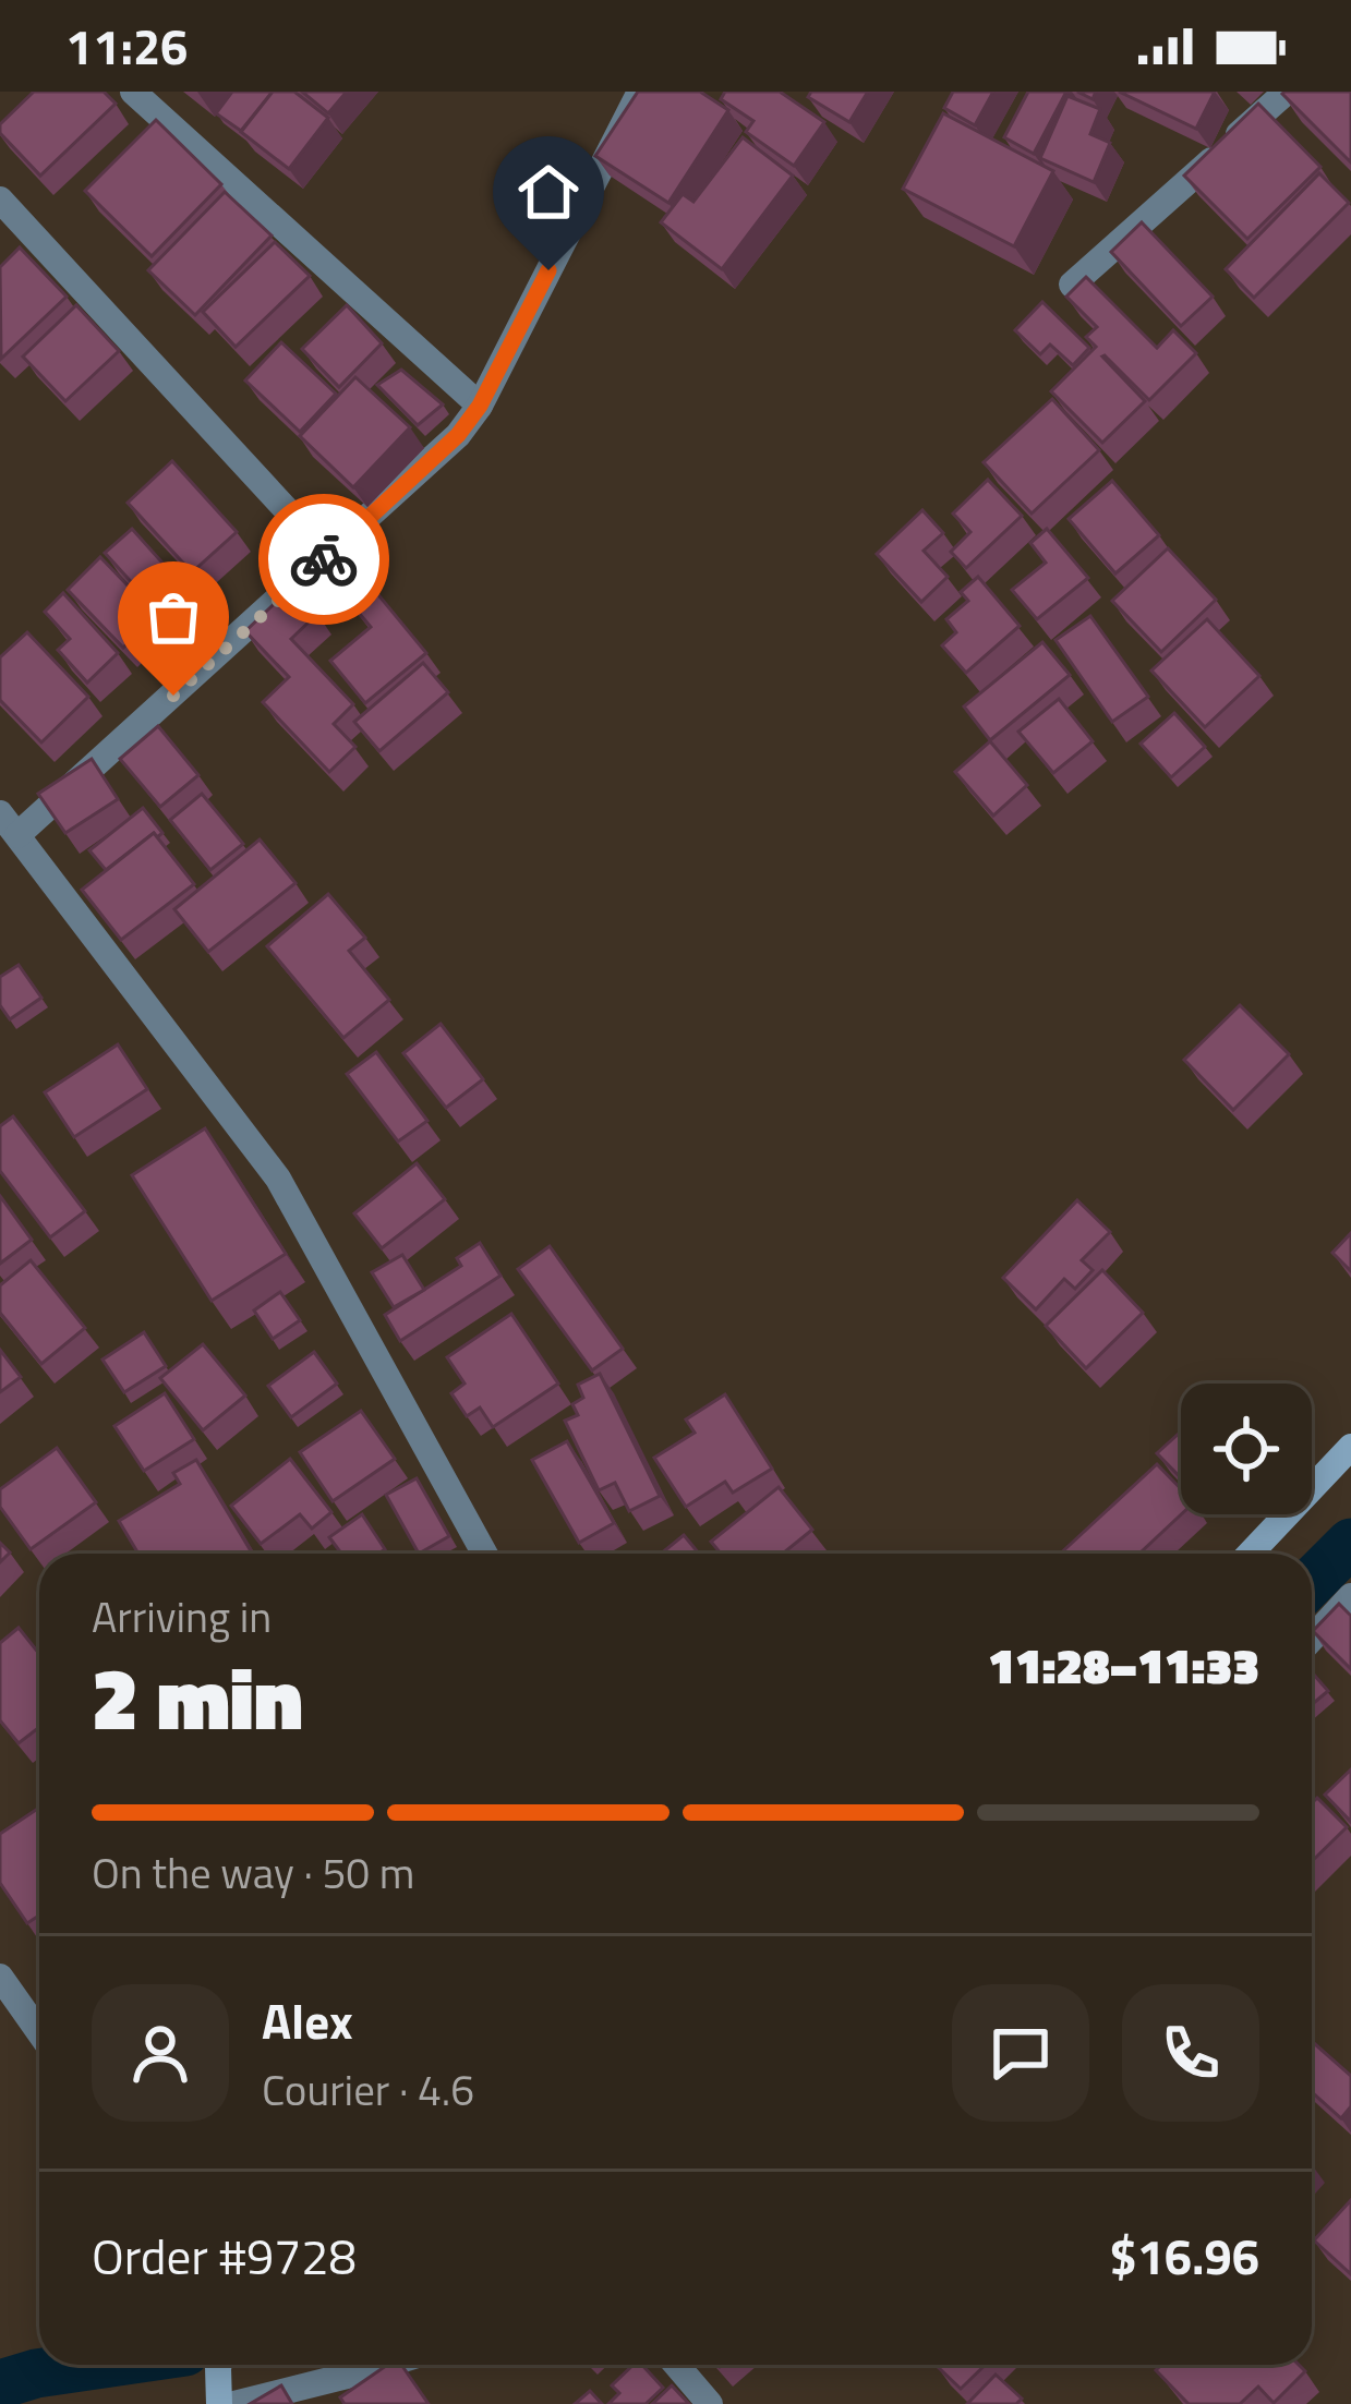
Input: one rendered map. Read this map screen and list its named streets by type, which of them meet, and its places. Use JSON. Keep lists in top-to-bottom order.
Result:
{
  "page": {
    "status": "11:26",
    "heading": ["2 min", "Arriving in", "11:28–11:33"],
    "panel": [
      "Alex",
      "Courier · 4.6",
      "Order #9728",
      "$16.96"
    ],
    "bar": "On the way · 50 m"
  }
}
